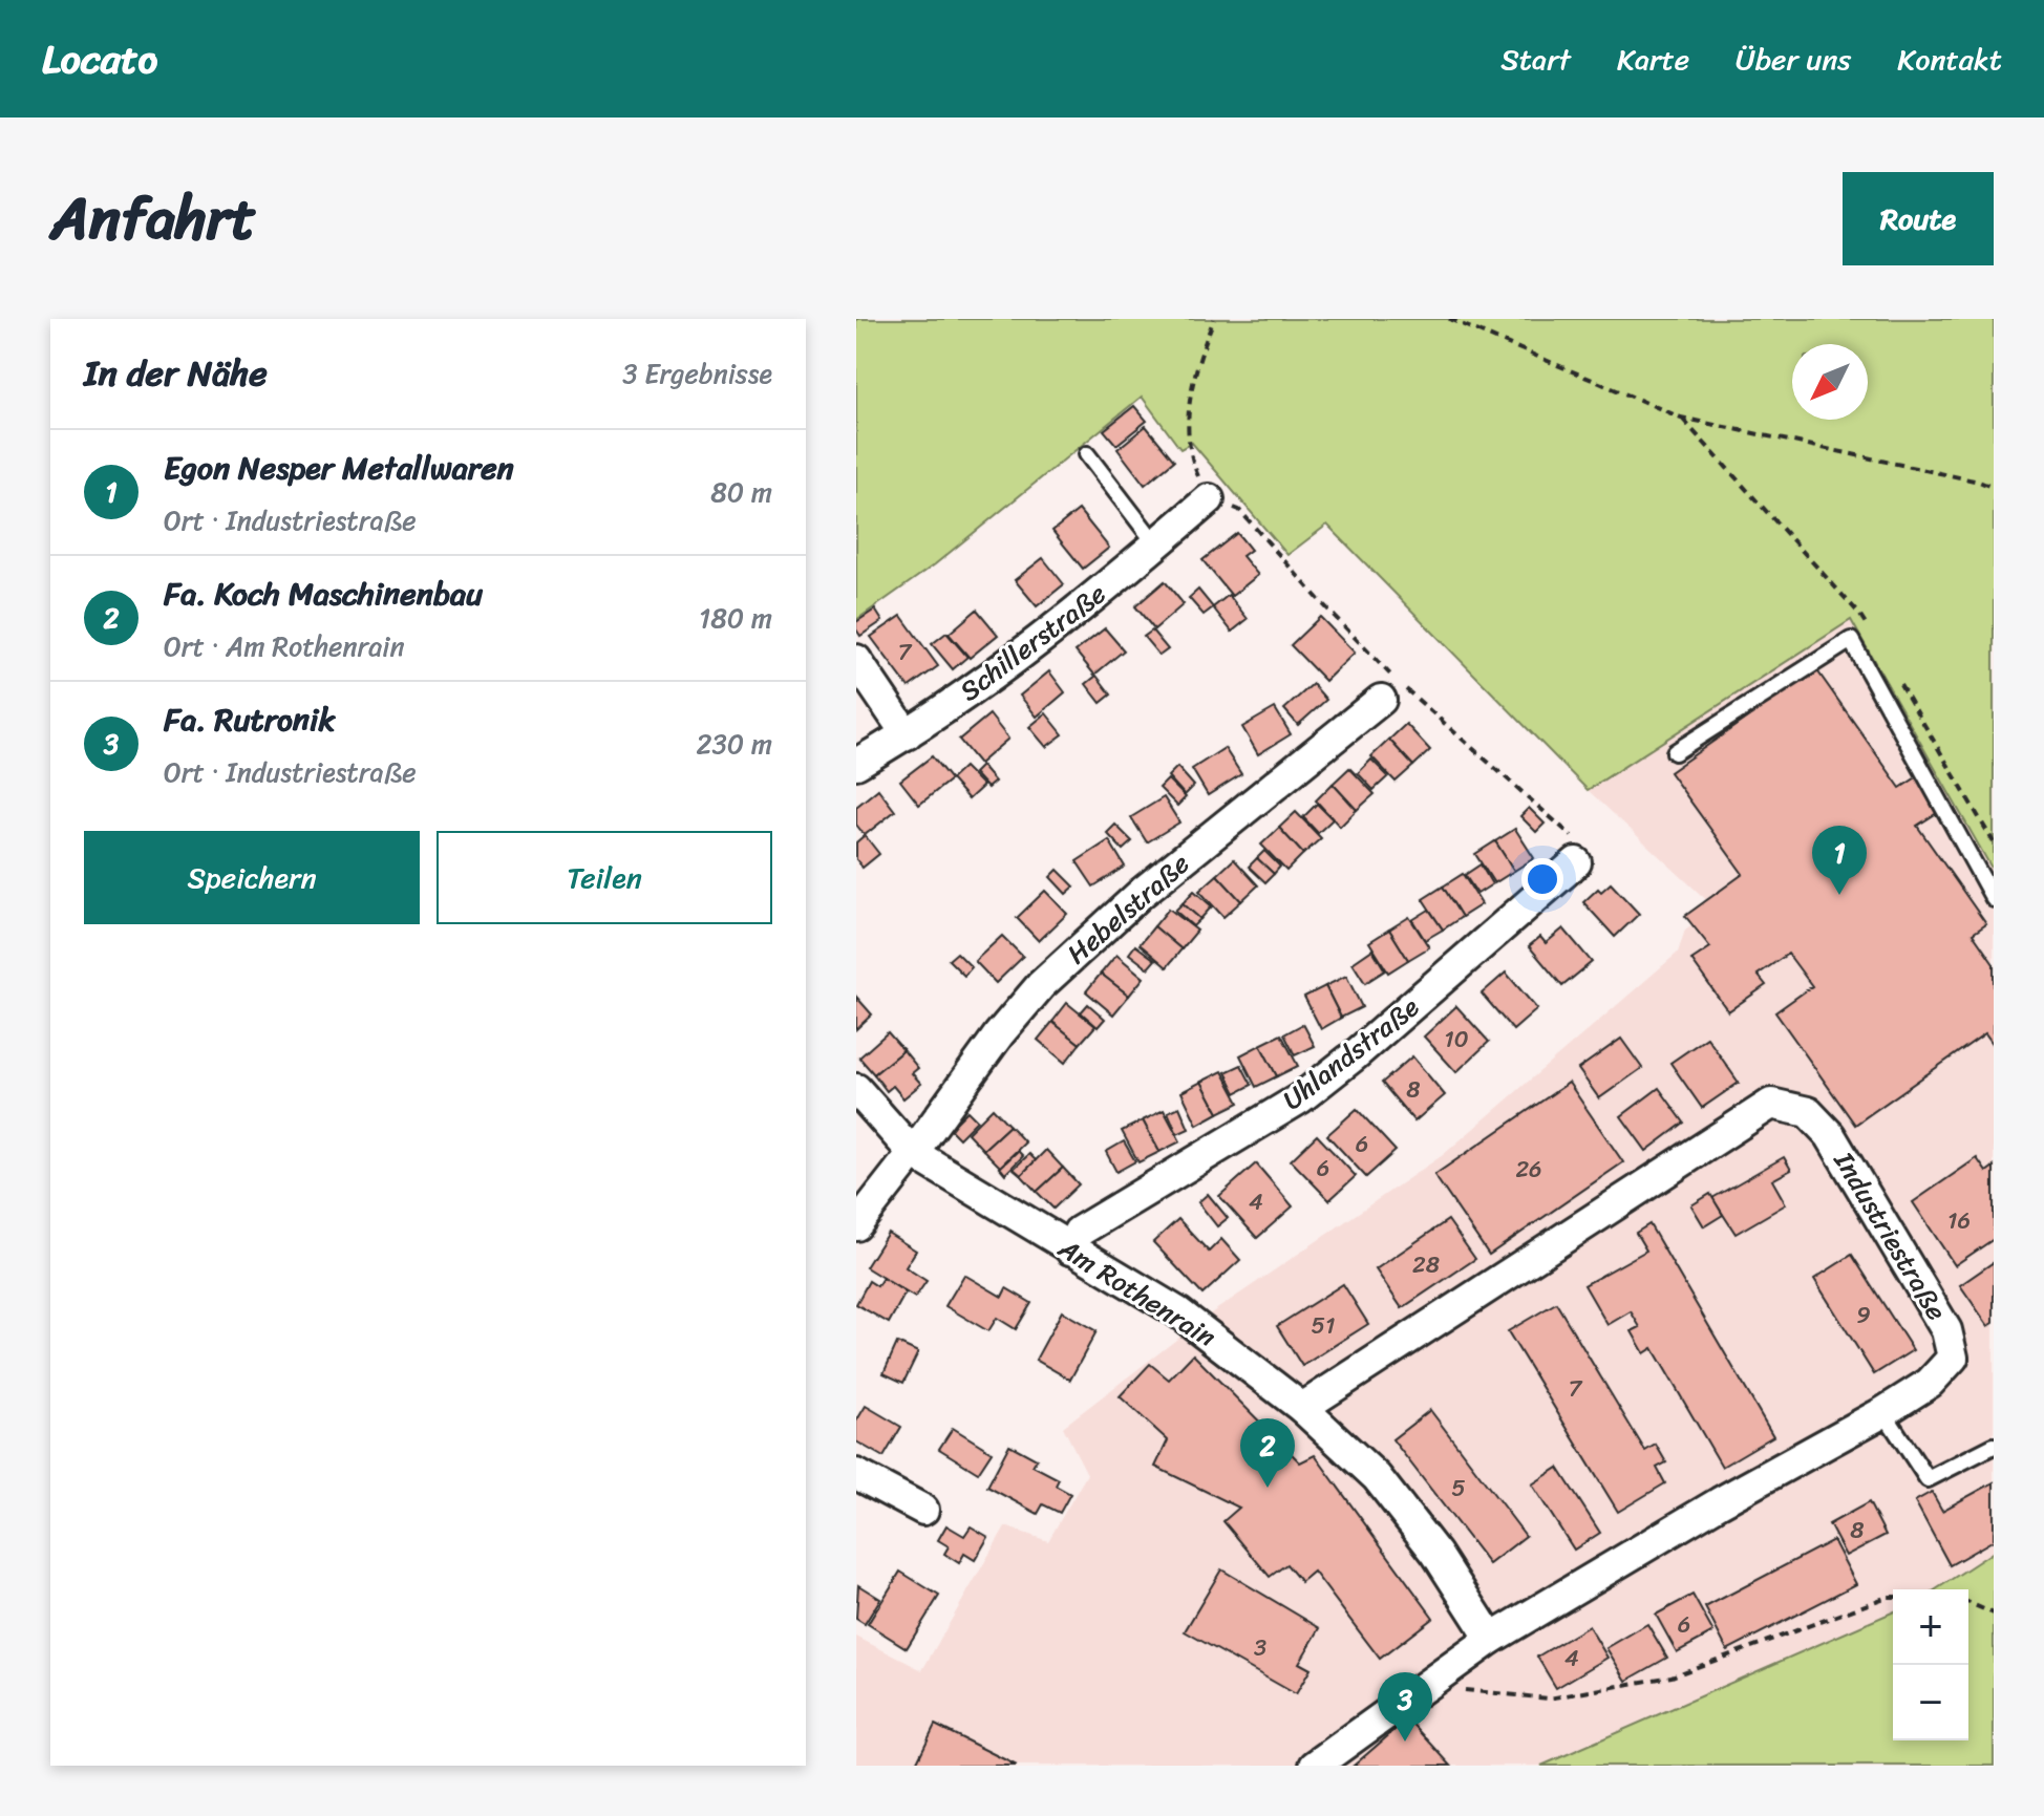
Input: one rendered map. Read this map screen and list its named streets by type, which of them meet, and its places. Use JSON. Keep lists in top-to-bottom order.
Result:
{
  "streets": {
    "street": [
      "Schillerstraße",
      "Hebelstraße",
      "Uhlandstraße",
      "Industriestraße",
      "Am Rothenrain"
    ]
  },
  "crossings": [
    ["Hebelstraße", "Am Rothenrain"],
    ["Uhlandstraße", "Am Rothenrain"],
    ["Industriestraße", "Am Rothenrain"]
  ],
  "house_numbers": [
    "7",
    "10",
    "8",
    "6",
    "6",
    "26",
    "4",
    "16",
    "28",
    "9",
    "51",
    "7",
    "5",
    "8",
    "6",
    "3",
    "4"
  ],
  "north": "bottom left",
  "page": {
    "header": "Locato",
    "nav": [
      "Start",
      "Karte",
      "Über uns",
      "Kontakt"
    ],
    "title": "Anfahrt",
    "buttons": [
      "Route",
      ["Speichern", "Teilen"]
    ],
    "heading": ["In der Nähe", "3 Ergebnisse"],
    "list": [
      {
        "mark": "1",
        "name": "Egon Nesper Metallwaren",
        "note": "Ort · Industriestraße",
        "value": "80 m"
      },
      {
        "mark": "2",
        "name": "Fa. Koch Maschinenbau",
        "note": "Ort · Am Rothenrain",
        "value": "180 m"
      },
      {
        "mark": "3",
        "name": "Fa. Rutronik",
        "note": "Ort · Industriestraße",
        "value": "230 m"
      }
    ],
    "pins": ["1", "2", "3"],
    "map_buttons": ["+", "−"]
  }
}
